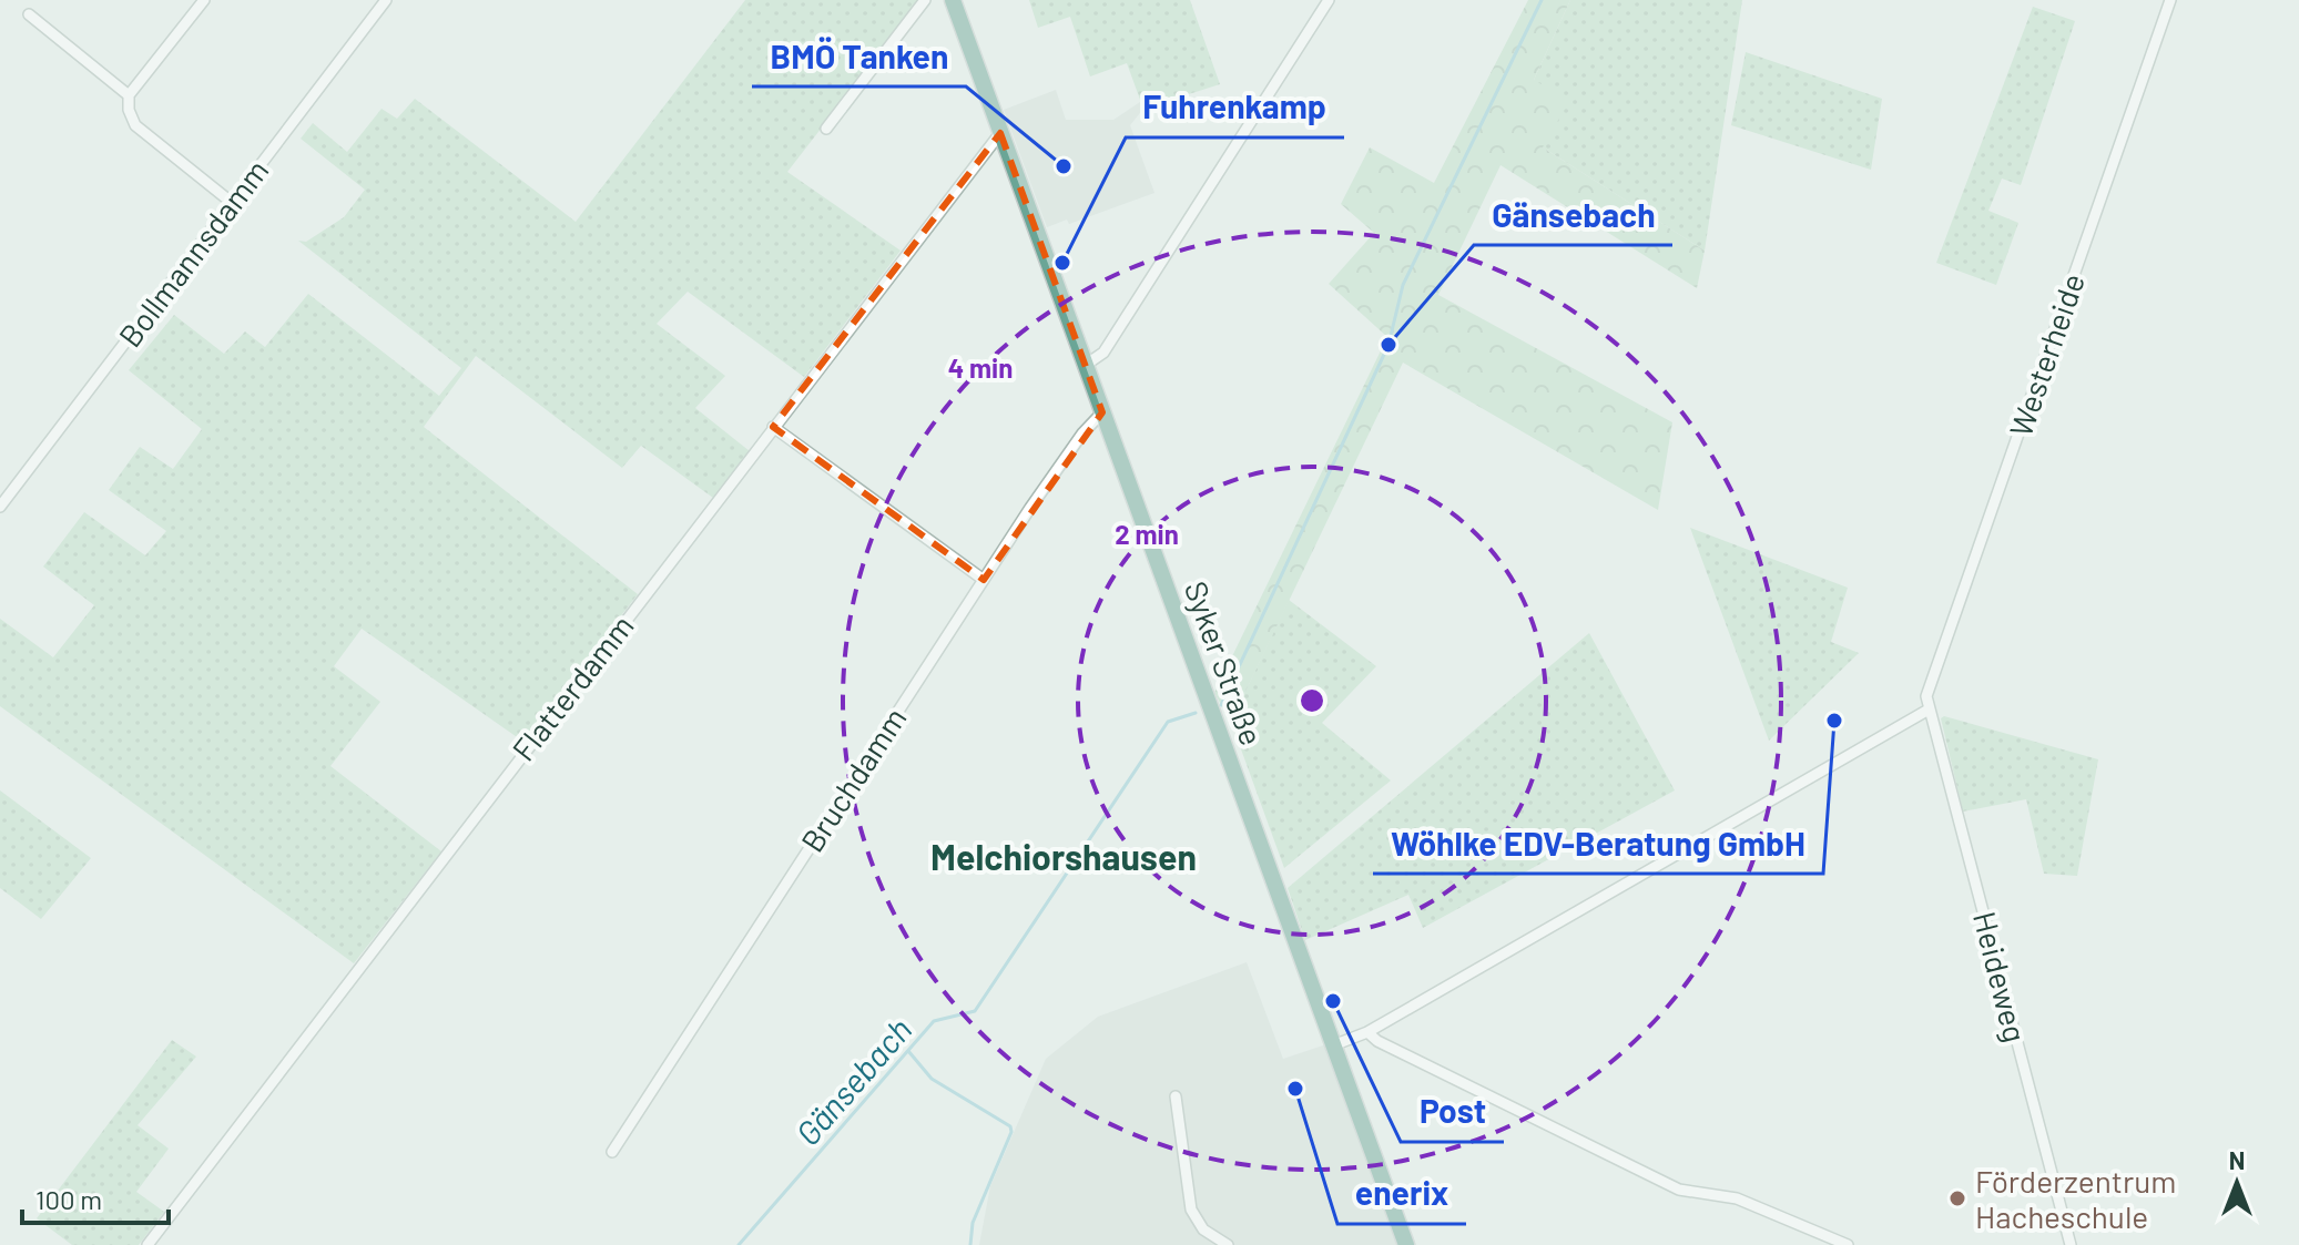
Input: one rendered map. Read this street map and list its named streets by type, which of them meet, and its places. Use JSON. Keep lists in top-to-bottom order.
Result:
{
  "streets": {
    "main road": ["Syker Straße"],
    "street": [
      "Bollmannsdamm",
      "Westerheide",
      "Flatterdamm",
      "Bruchdamm",
      "Heideweg"
    ]
  },
  "crossings": [
    ["Westerheide", "Heideweg"],
    ["Syker Straße", "Flatterdamm"],
    ["Syker Straße", "Bruchdamm"]
  ],
  "districts": ["Melchiorshausen"],
  "water": ["Gänsebach"],
  "places": [
    "BMÖ Tanken",
    "Fuhrenkamp",
    "Gänsebach",
    "Wöhlke EDV-Beratung GmbH",
    "Post",
    "enerix",
    "Förderzentrum Hacheschule"
  ],
  "scale_bar": "100 m",
  "north": "top",
  "rings": ["4 min", "2 min"]
}
